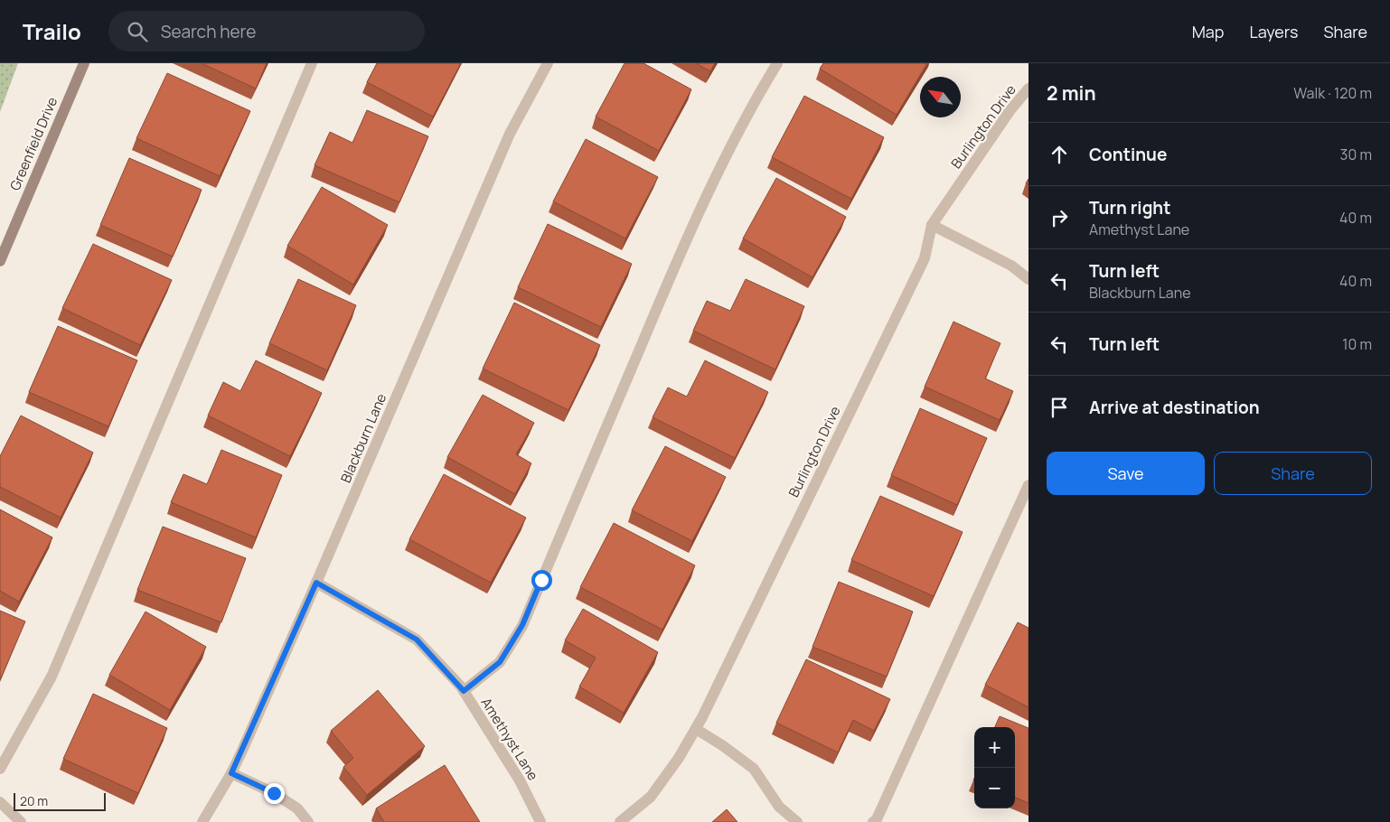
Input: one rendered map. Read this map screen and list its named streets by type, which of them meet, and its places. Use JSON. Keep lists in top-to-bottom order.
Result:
{
  "streets": {
    "street": [
      "Burlington Drive",
      "Greenfield Drive",
      "Blackburn Lane",
      "Amethyst Lane"
    ]
  },
  "crossings": [
    ["Blackburn Lane", "Amethyst Lane"]
  ],
  "scale_bar": "20 m",
  "north": "top left",
  "page": {
    "header": "Trailo",
    "search": "Search here",
    "nav": ["Map", "Layers", "Share"],
    "heading": ["2 min", "Walk · 120 m"],
    "list": [
      ["Continue", "30 m"],
      ["Turn right", "Amethyst Lane", "40 m"],
      ["Turn left", "Blackburn Lane", "40 m"],
      ["Turn left", "10 m"],
      "Arrive at destination"
    ],
    "buttons": ["Save", "Share"],
    "map_buttons": ["+", "−"],
    "scale": "20 m"
  }
}
